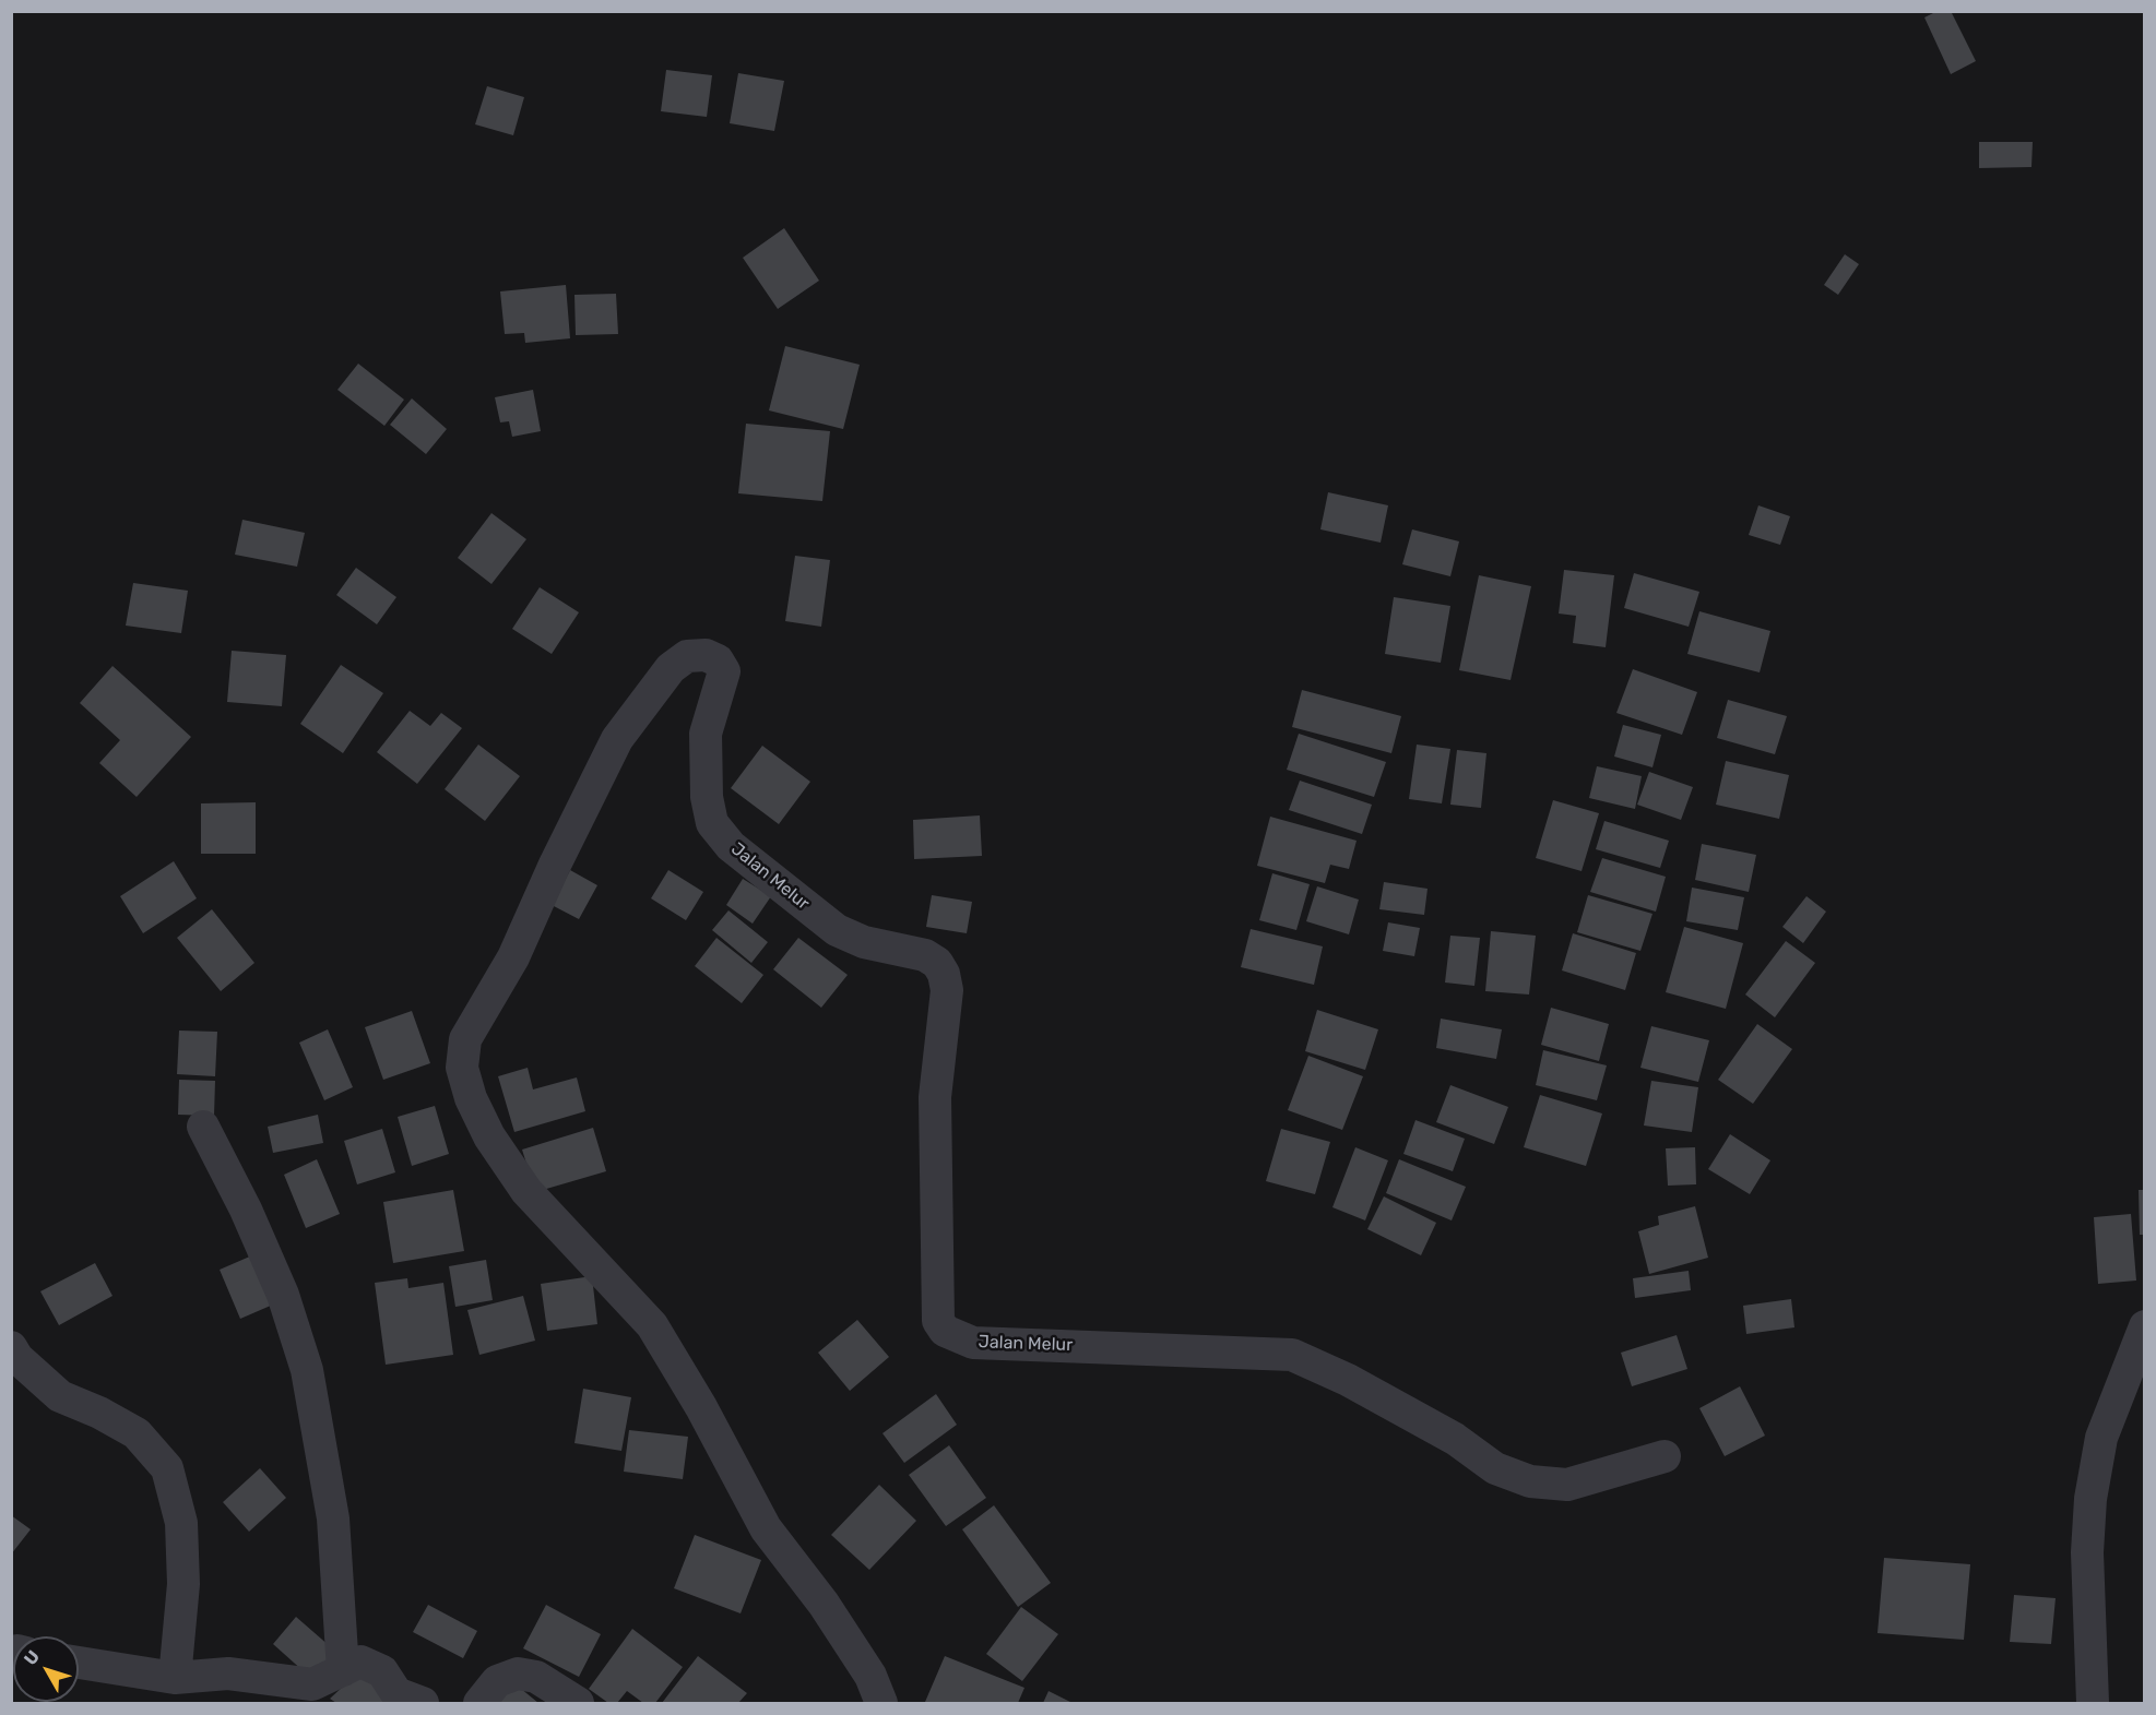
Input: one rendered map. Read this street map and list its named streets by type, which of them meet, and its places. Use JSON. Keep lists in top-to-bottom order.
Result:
{
  "streets": {
    "street": ["Jalan Melur"]
  },
  "north": "top left"
}
